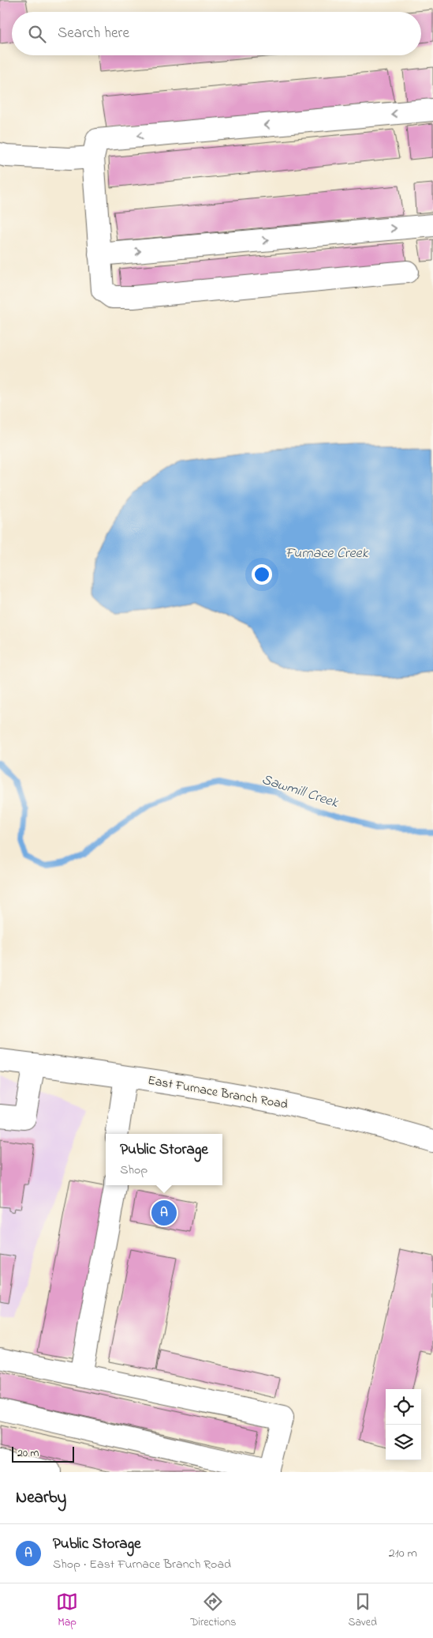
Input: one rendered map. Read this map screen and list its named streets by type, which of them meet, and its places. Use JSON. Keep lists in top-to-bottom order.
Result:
{
  "streets": {
    "main road": ["East Furnace Branch Road"]
  },
  "water": ["Furnace Creek", "Sawmill Creek"],
  "scale_bar": "20 m",
  "page": {
    "search": "Search here",
    "popup": ["Public Storage", "Shop"],
    "pins": "A",
    "scale": "20 m",
    "heading": "Nearby",
    "list": [
      {
        "mark": "A",
        "name": "Public Storage",
        "note": "Shop · East Furnace Branch Road",
        "value": "210 m"
      }
    ],
    "nav": ["Map", "Directions", "Saved"]
  }
}
